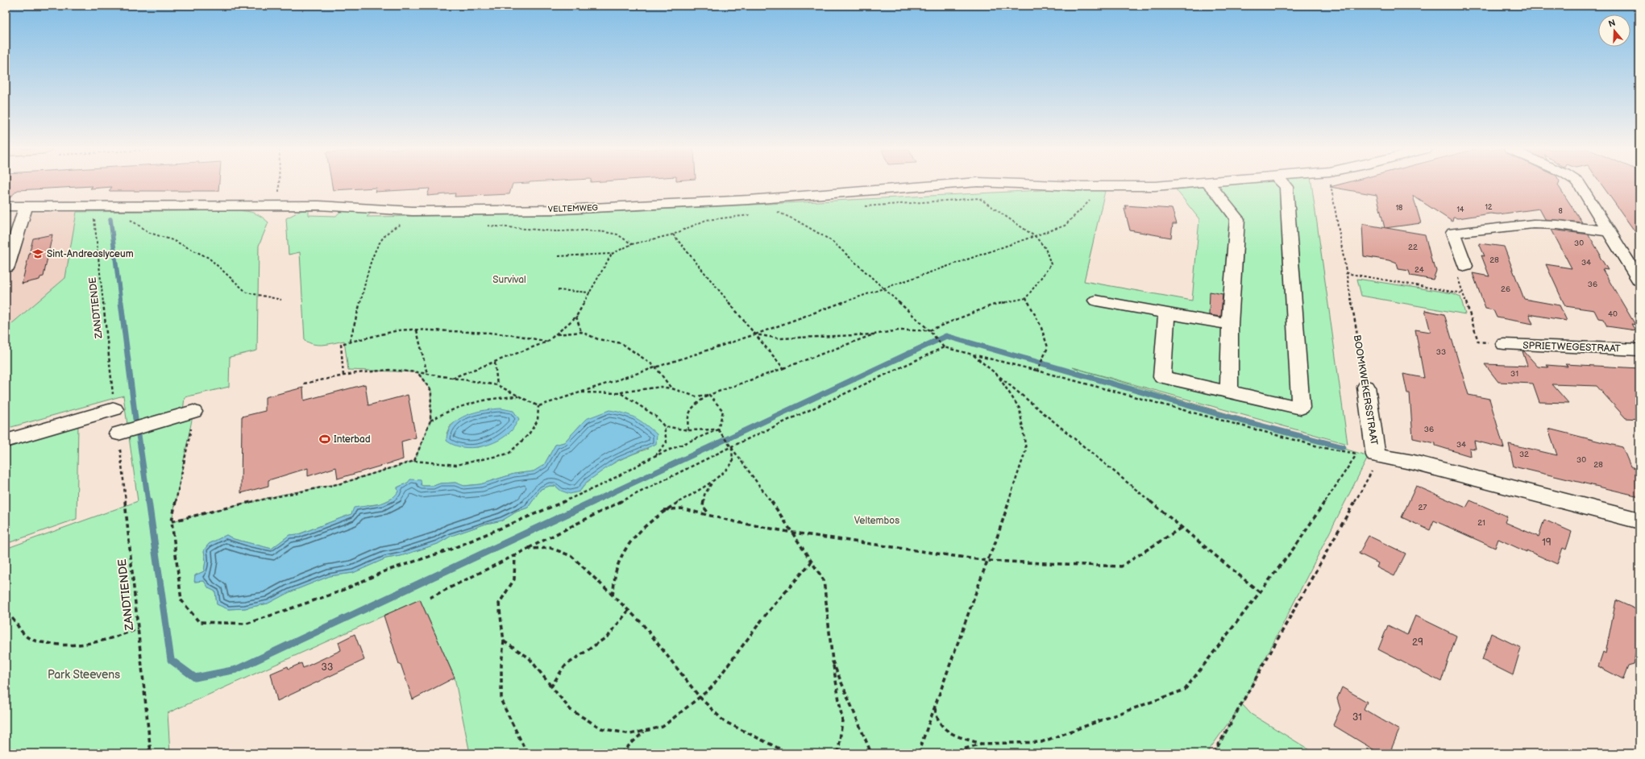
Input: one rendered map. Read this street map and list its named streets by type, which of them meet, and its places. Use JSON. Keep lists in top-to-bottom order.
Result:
{
  "streets": {
    "street": ["VELTEMWEG", "SPRIETWEGESTRAAT", "BOOMKWEKERSSTRAAT"],
    "path": ["ZANDTIENDE"]
  },
  "crossings": [
    ["VELTEMWEG", "ZANDTIENDE"]
  ],
  "parks": ["Survival", "Veltembos", "Park Steevens"],
  "places": {
    "school or university": ["Sint-Andreaslyceum"],
    "sports": ["Interbad"]
  },
  "house_numbers": [
    "12",
    "18",
    "14",
    "8",
    "30",
    "22",
    "28",
    "34",
    "24",
    "36",
    "26",
    "40",
    "33",
    "31",
    "36",
    "34",
    "32",
    "30",
    "28",
    "27",
    "21",
    "19",
    "29",
    "33",
    "31"
  ],
  "north": "top"
}
